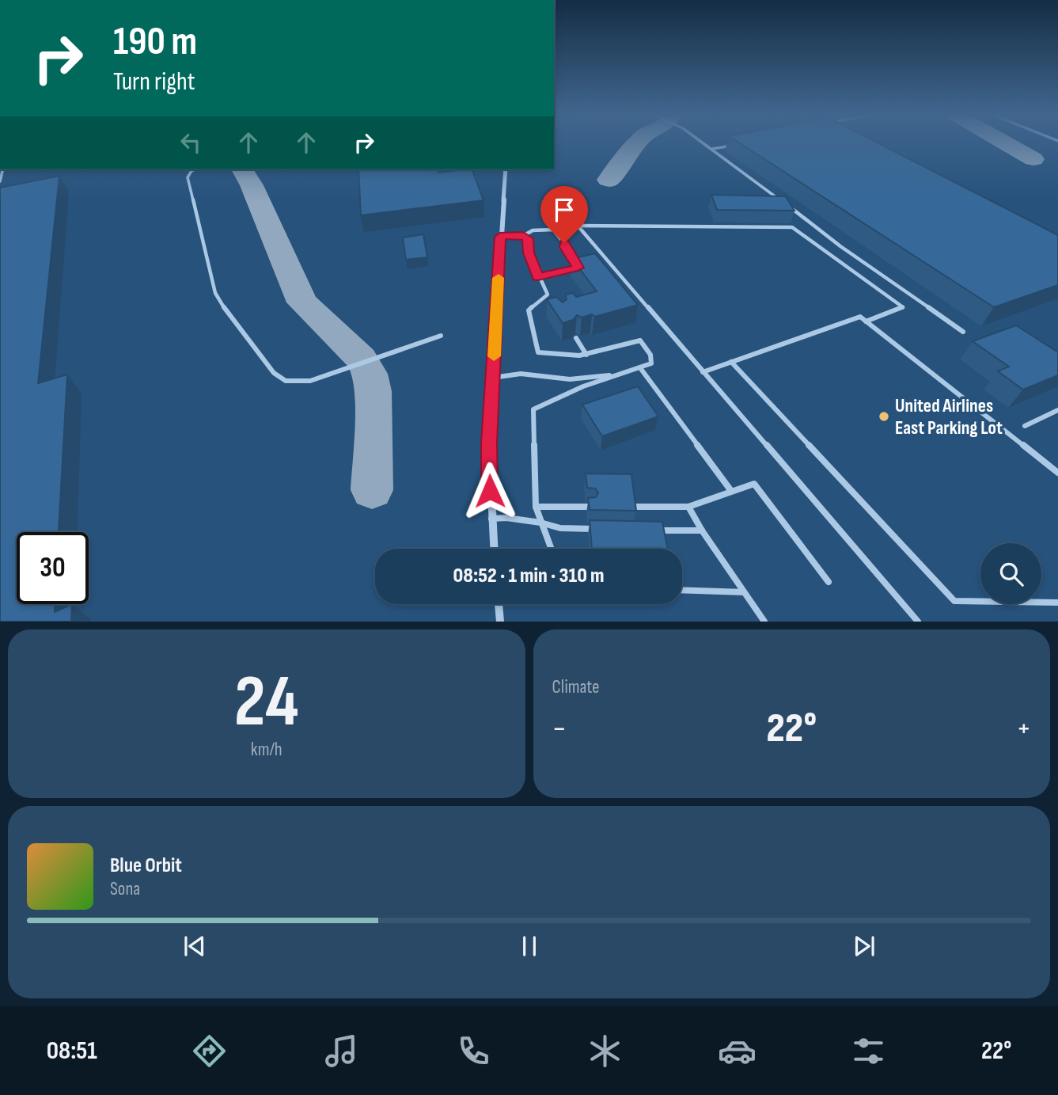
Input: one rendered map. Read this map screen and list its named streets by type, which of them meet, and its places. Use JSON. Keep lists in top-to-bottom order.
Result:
{
  "places": ["United Airlines East Parking Lot"],
  "page": {
    "turn": ["190 m", "Turn right"],
    "limit": "30",
    "trip": "08:52 · 1 min · 310 m",
    "tile": [
      ["24", "km/h"],
      "Climate"
    ],
    "heat": ["−", "22°", "+"],
    "song": ["Blue Orbit", "Sona"],
    "tabs": ["08:51", "22°"]
  }
}
